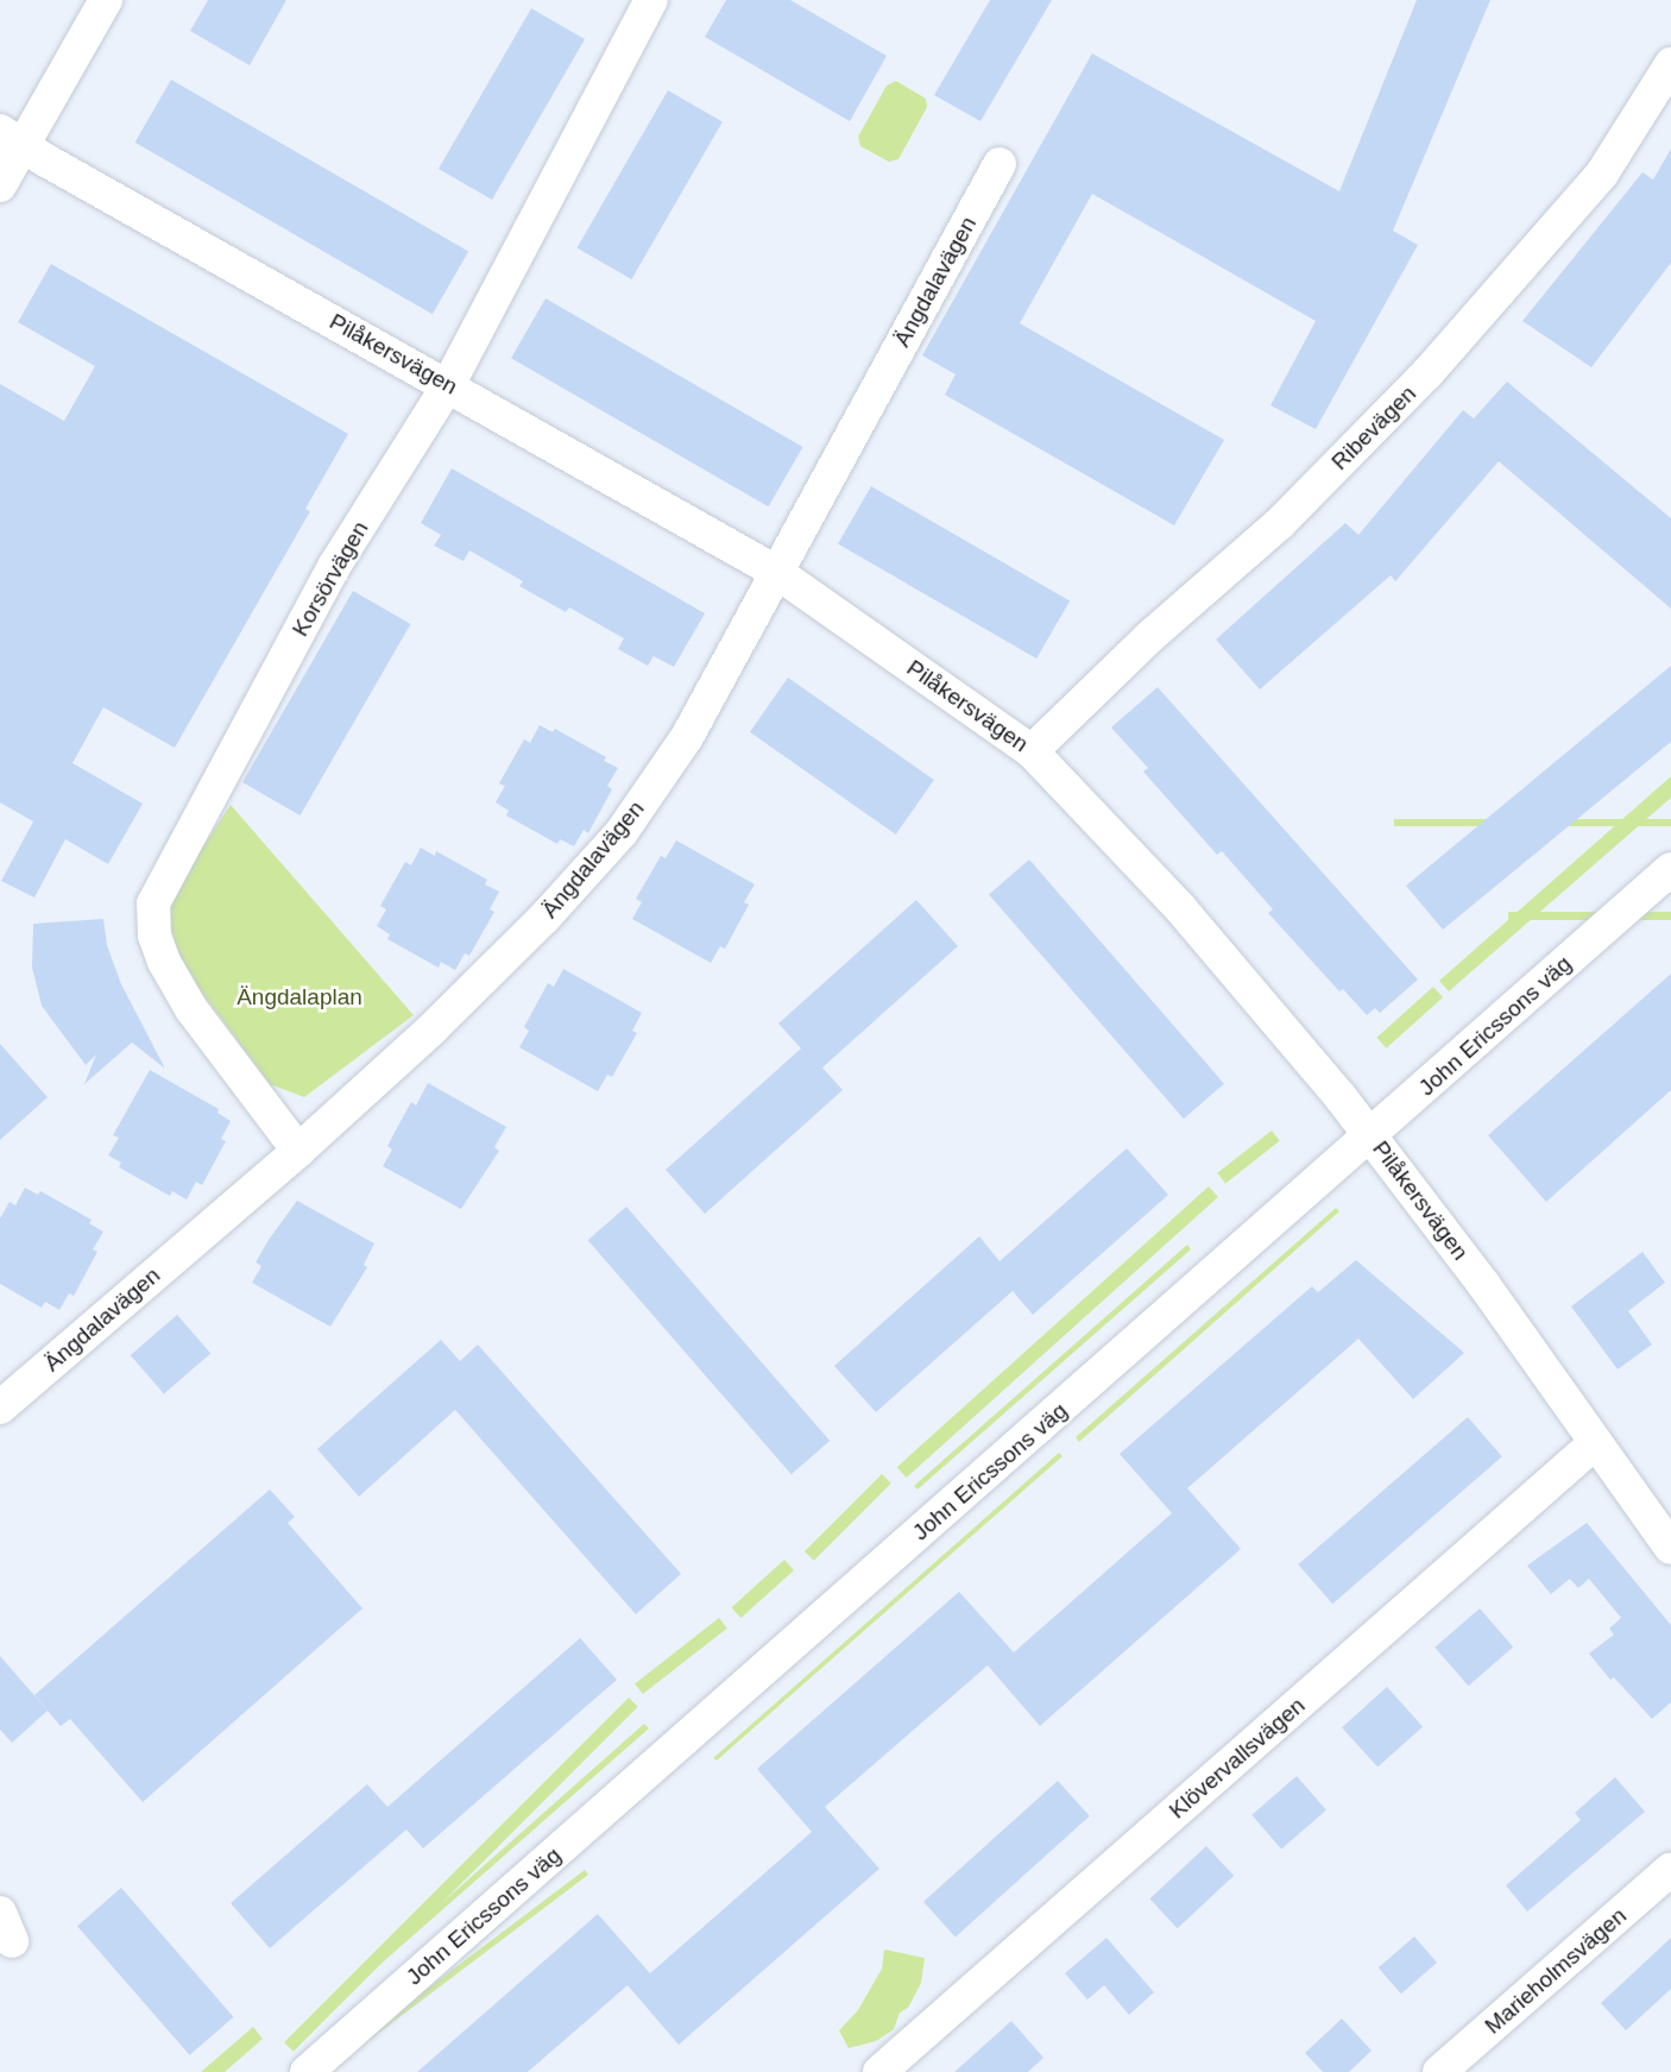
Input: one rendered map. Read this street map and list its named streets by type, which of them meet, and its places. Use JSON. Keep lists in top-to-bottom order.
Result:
{
  "streets": {
    "street": [
      "Ängdalavägen",
      "Pilåkersvägen",
      "Ribevägen",
      "Korsörvägen",
      "John Ericssons väg",
      "Klövervallsvägen",
      "Marieholmsvägen"
    ]
  },
  "crossings": [
    ["Ängdalavägen", "Pilåkersvägen"],
    ["Ängdalavägen", "Korsörvägen"],
    ["Pilåkersvägen", "Ribevägen"],
    ["Pilåkersvägen", "Korsörvägen"],
    ["Pilåkersvägen", "John Ericssons väg"],
    ["Pilåkersvägen", "Klövervallsvägen"]
  ],
  "parks": ["Ängdalaplan"]
}
